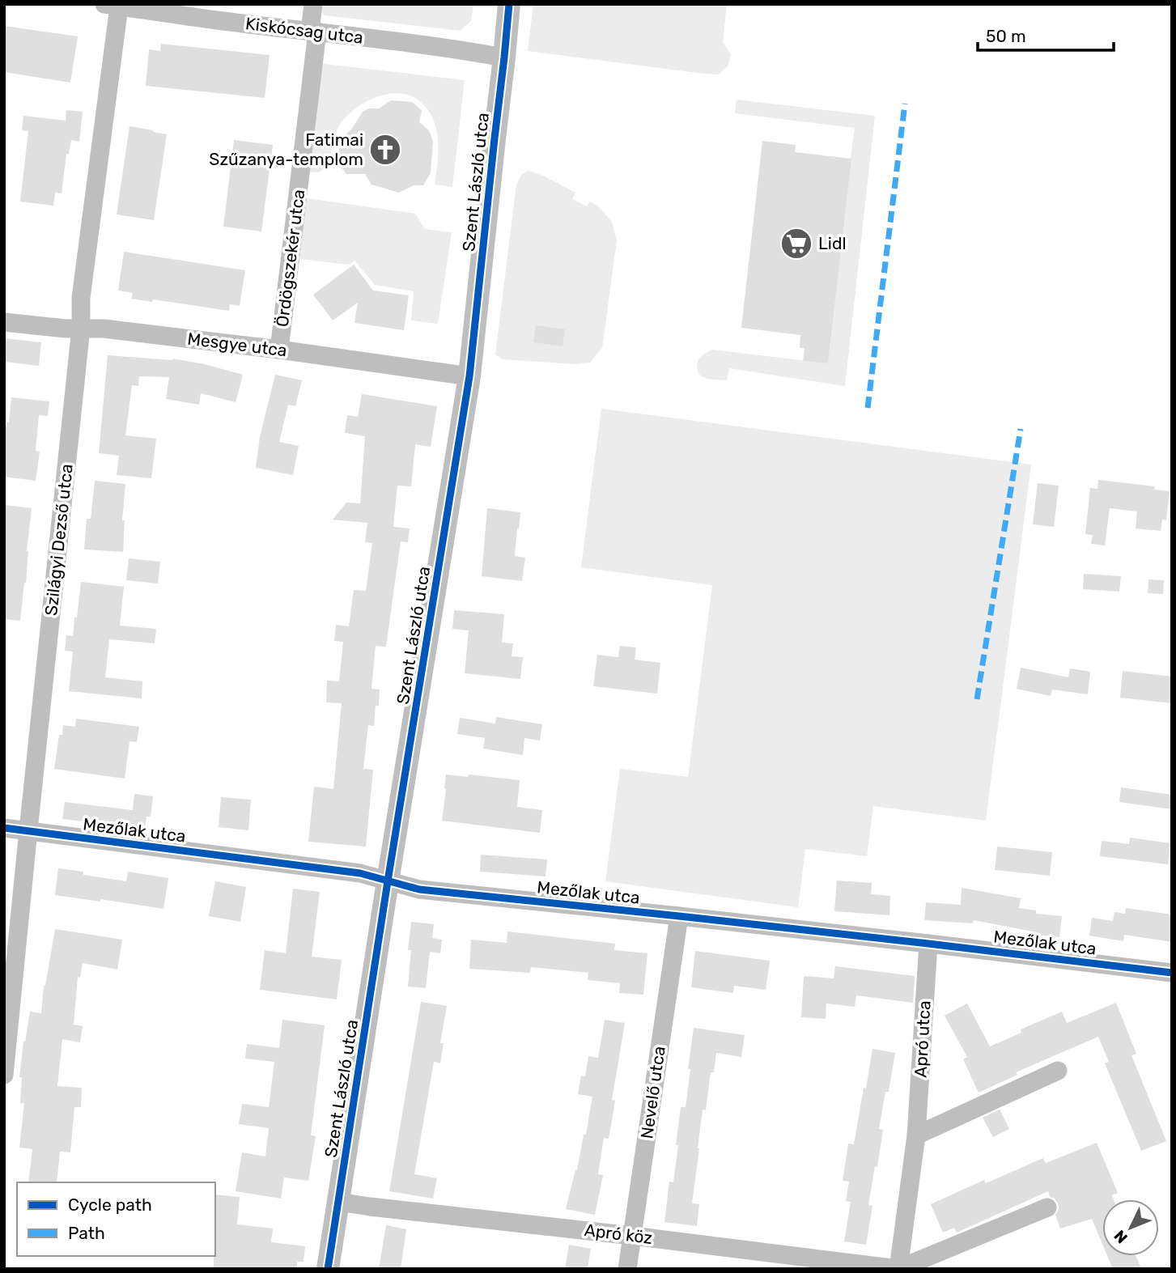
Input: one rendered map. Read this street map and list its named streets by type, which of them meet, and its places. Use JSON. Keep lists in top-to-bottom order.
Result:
{
  "streets": {
    "street": [
      "Kiskócsag utca",
      "Szent László utca",
      "Ördögszekér utca",
      "Mesgye utca",
      "Szilágyi Dezső utca",
      "Mezőlak utca",
      "Apró utca",
      "Nevelő utca",
      "Apró köz"
    ]
  },
  "crossings": [
    ["Kiskócsag utca", "Szent László utca"],
    ["Kiskócsag utca", "Ördögszekér utca"],
    ["Kiskócsag utca", "Szilágyi Dezső utca"],
    ["Szent László utca", "Mesgye utca"],
    ["Szent László utca", "Mezőlak utca"],
    ["Szent László utca", "Apró köz"],
    ["Ördögszekér utca", "Mesgye utca"],
    ["Mesgye utca", "Szilágyi Dezső utca"],
    ["Szilágyi Dezső utca", "Mezőlak utca"],
    ["Mezőlak utca", "Apró utca"],
    ["Mezőlak utca", "Nevelő utca"],
    ["Apró utca", "Apró köz"],
    ["Nevelő utca", "Apró köz"]
  ],
  "places": {
    "church": ["Fatimai Szűzanya-templom"],
    "supermarket": ["Lidl"]
  },
  "legend": ["Cycle path", "Path"],
  "scale_bar": "50 m",
  "north": "bottom left"
}
